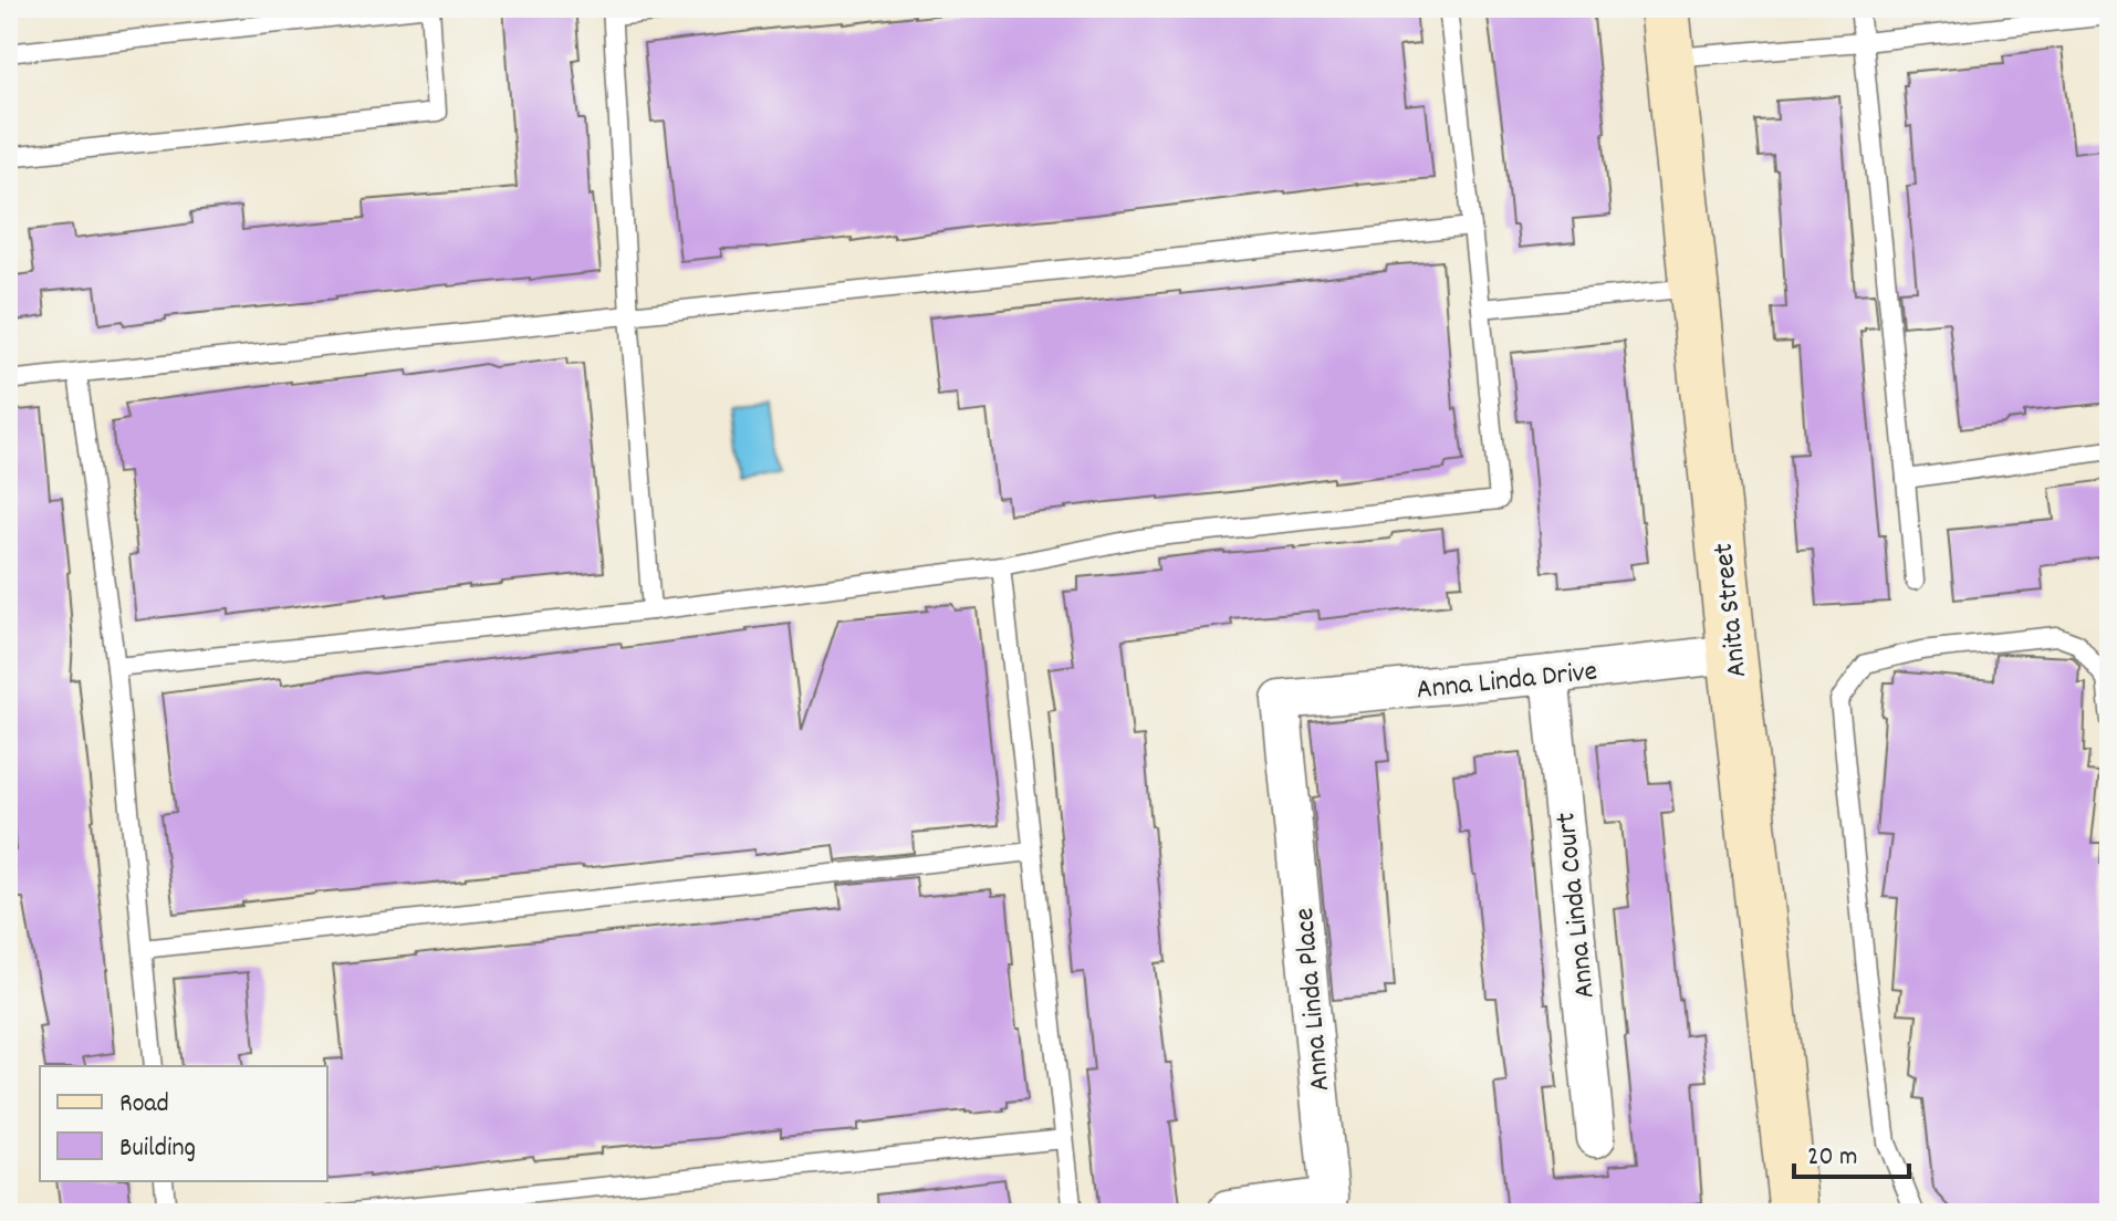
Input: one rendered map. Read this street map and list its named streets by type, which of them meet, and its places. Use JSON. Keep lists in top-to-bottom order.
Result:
{
  "streets": {
    "street": [
      "Anita Street",
      "Anna Linda Drive",
      "Anna Linda Court",
      "Anna Linda Place"
    ]
  },
  "crossings": [
    ["Anita Street", "Anna Linda Drive"],
    ["Anna Linda Drive", "Anna Linda Court"],
    ["Anna Linda Drive", "Anna Linda Place"]
  ],
  "legend": ["Road", "Building"],
  "scale_bar": "20 m"
}
